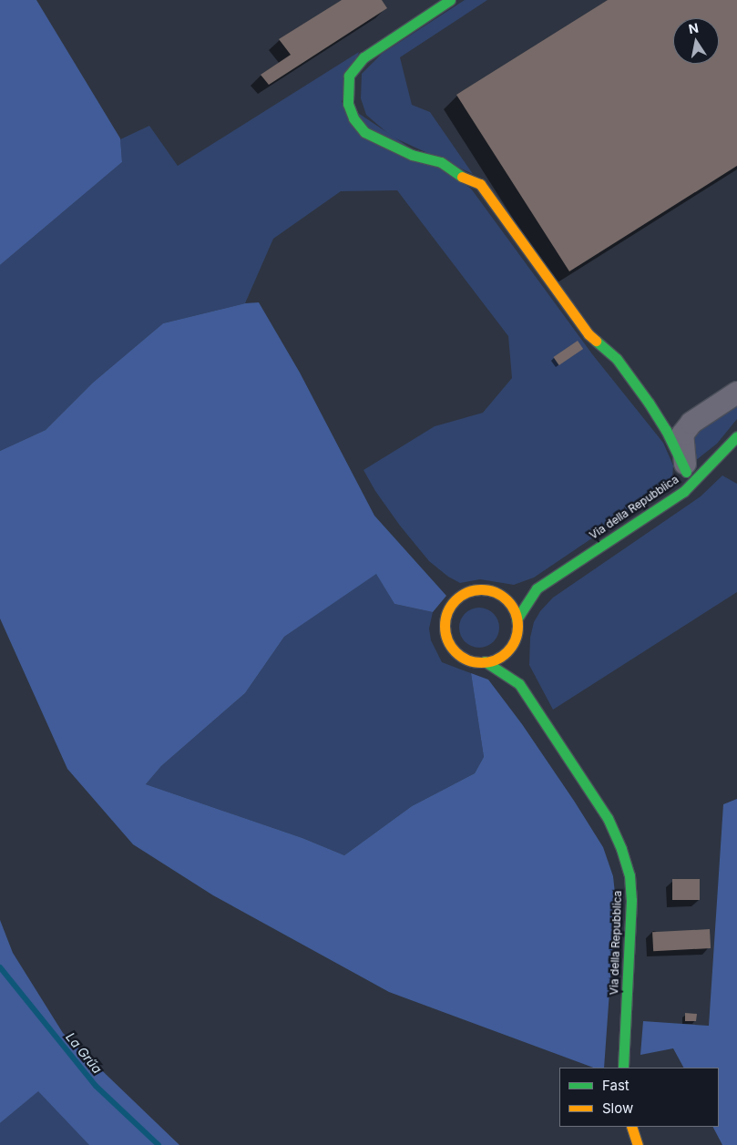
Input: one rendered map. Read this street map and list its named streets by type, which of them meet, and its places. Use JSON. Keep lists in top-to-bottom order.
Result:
{
  "streets": {
    "street": ["Via della Repubblica"]
  },
  "water": ["La Grűa"],
  "legend": ["Fast", "Slow"],
  "north": "top"
}
